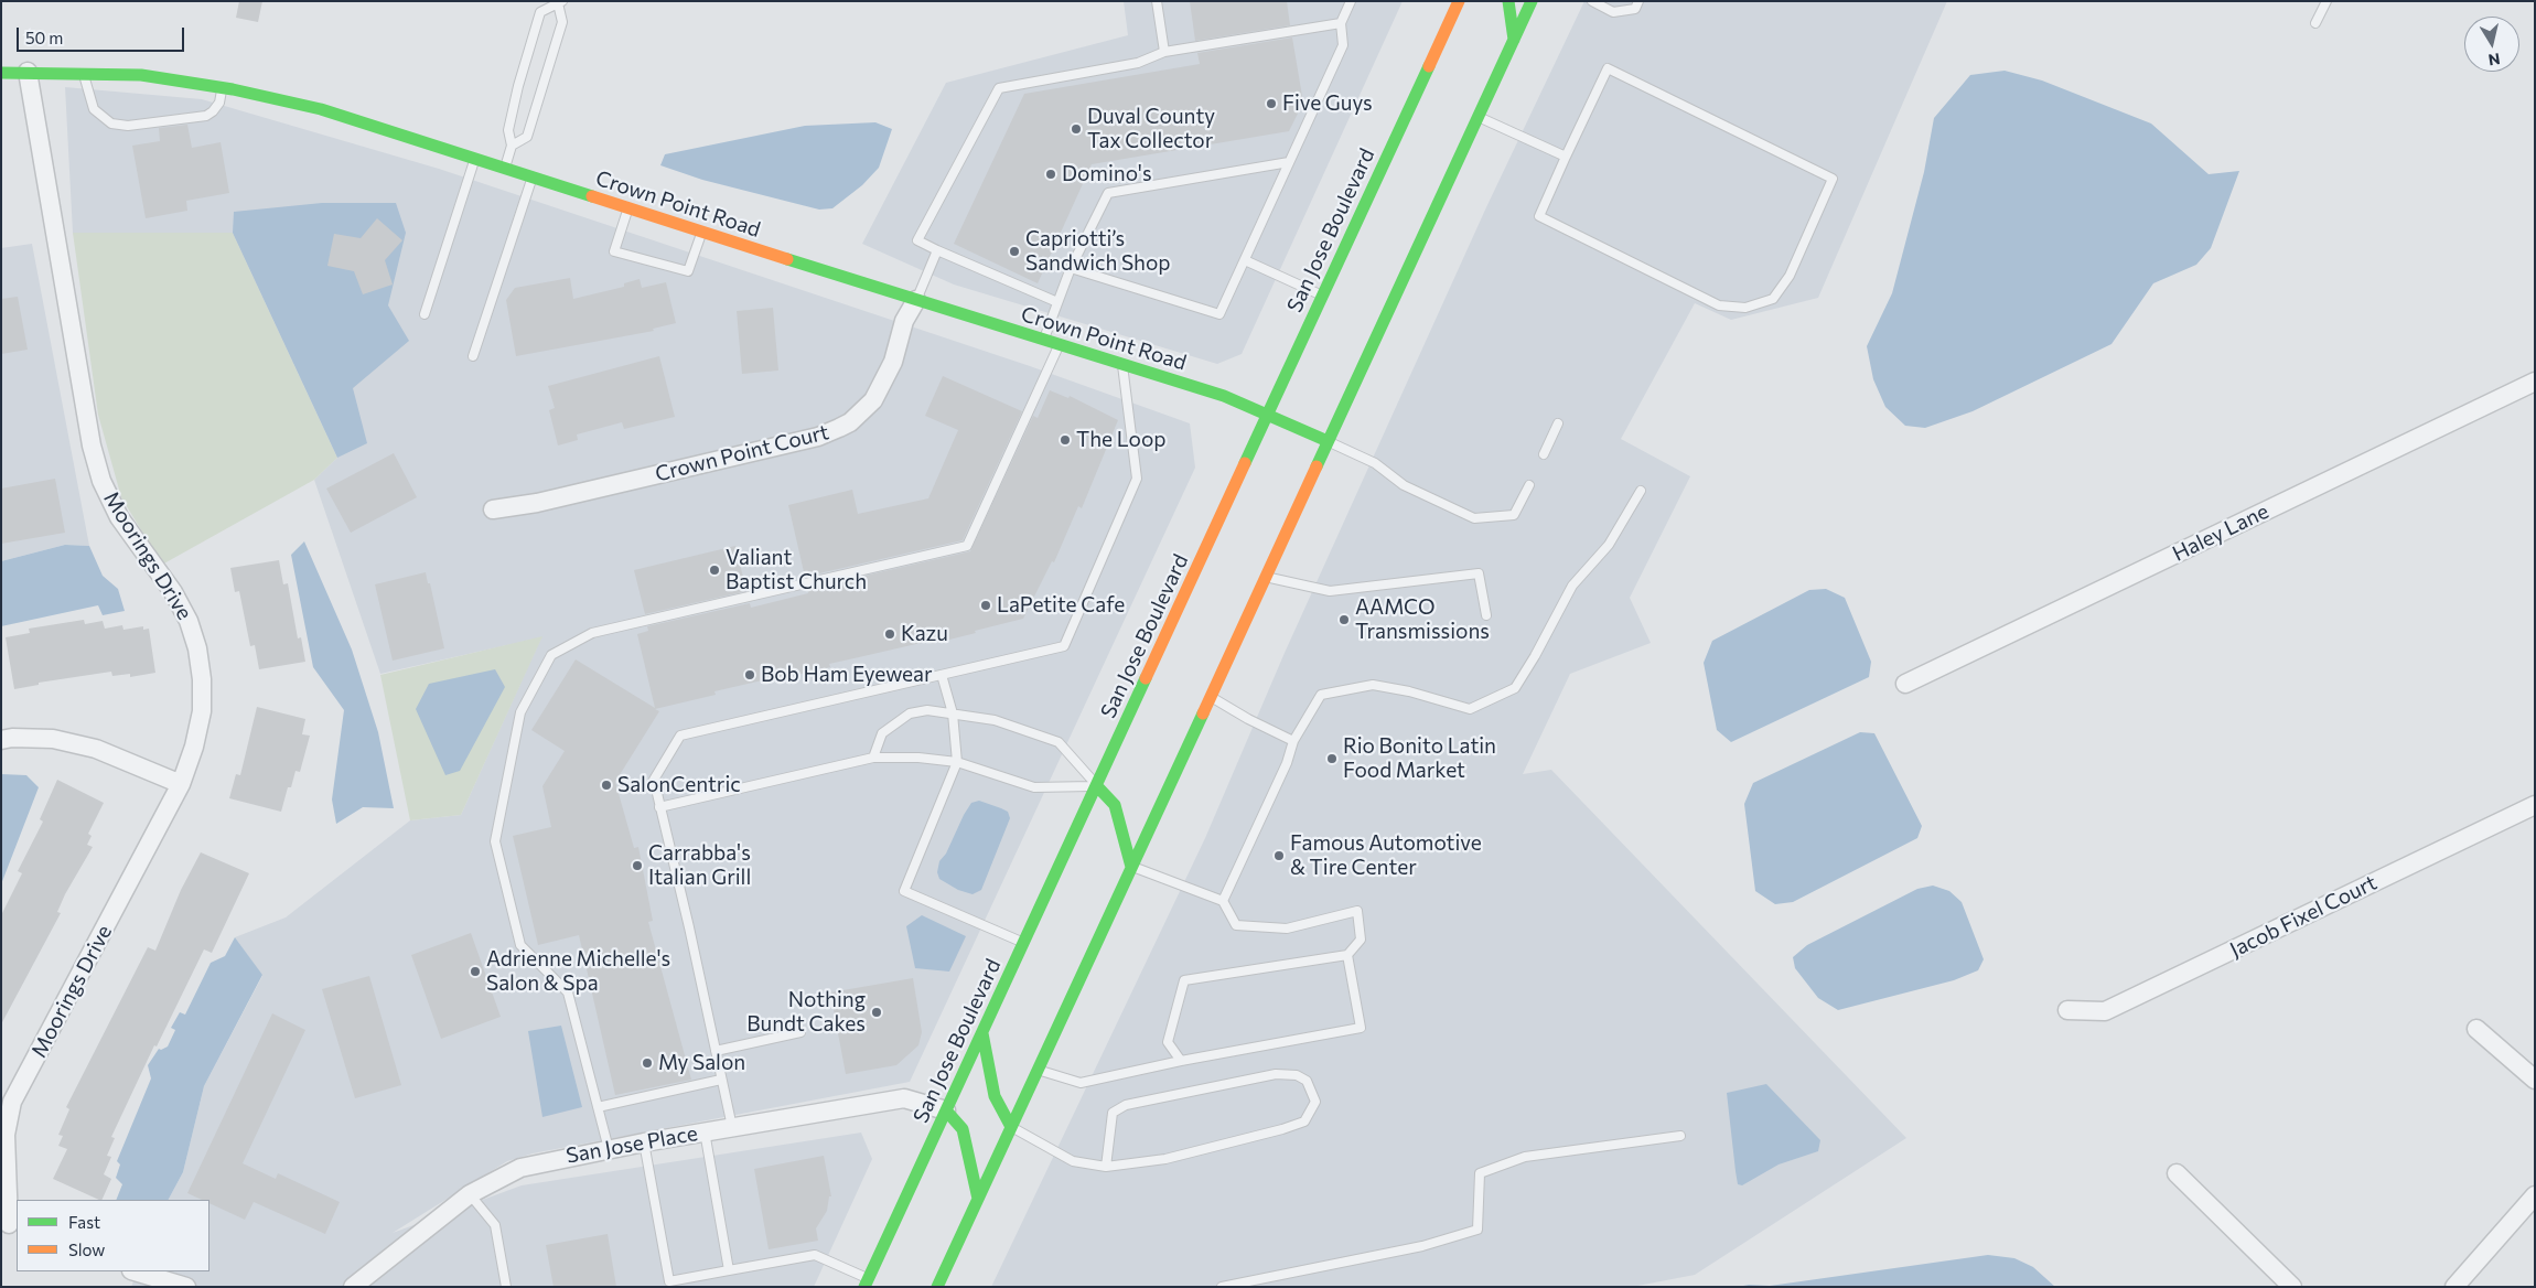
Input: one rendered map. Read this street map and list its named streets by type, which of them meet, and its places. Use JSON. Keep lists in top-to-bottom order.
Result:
{
  "streets": {
    "main road": ["Crown Point Road", "San Jose Boulevard"],
    "street": [
      "Crown Point Court",
      "Haley Lane",
      "Moorings Drive",
      "Jacob Fixel Court",
      "San Jose Place"
    ]
  },
  "crossings": [
    ["Crown Point Road", "San Jose Boulevard"],
    ["Crown Point Road", "Crown Point Court"],
    ["Crown Point Road", "Moorings Drive"],
    ["San Jose Boulevard", "San Jose Place"]
  ],
  "places": [
    "Five Guys",
    "Duval County Tax Collector",
    "Domino's",
    "Capriotti’s Sandwich Shop",
    "The Loop",
    "Valiant Baptist Church",
    "LaPetite Cafe",
    "AAMCO Transmissions",
    "Kazu",
    "Bob Ham Eyewear",
    "Rio Bonito Latin Food Market",
    "SalonCentric",
    "Famous Automotive & Tire Center",
    "Carrabba's Italian Grill",
    "Adrienne Michelle's Salon & Spa",
    "Nothing Bundt Cakes",
    "My Salon"
  ],
  "legend": ["Fast", "Slow"],
  "scale_bar": "50 m",
  "north": "bottom"
}
